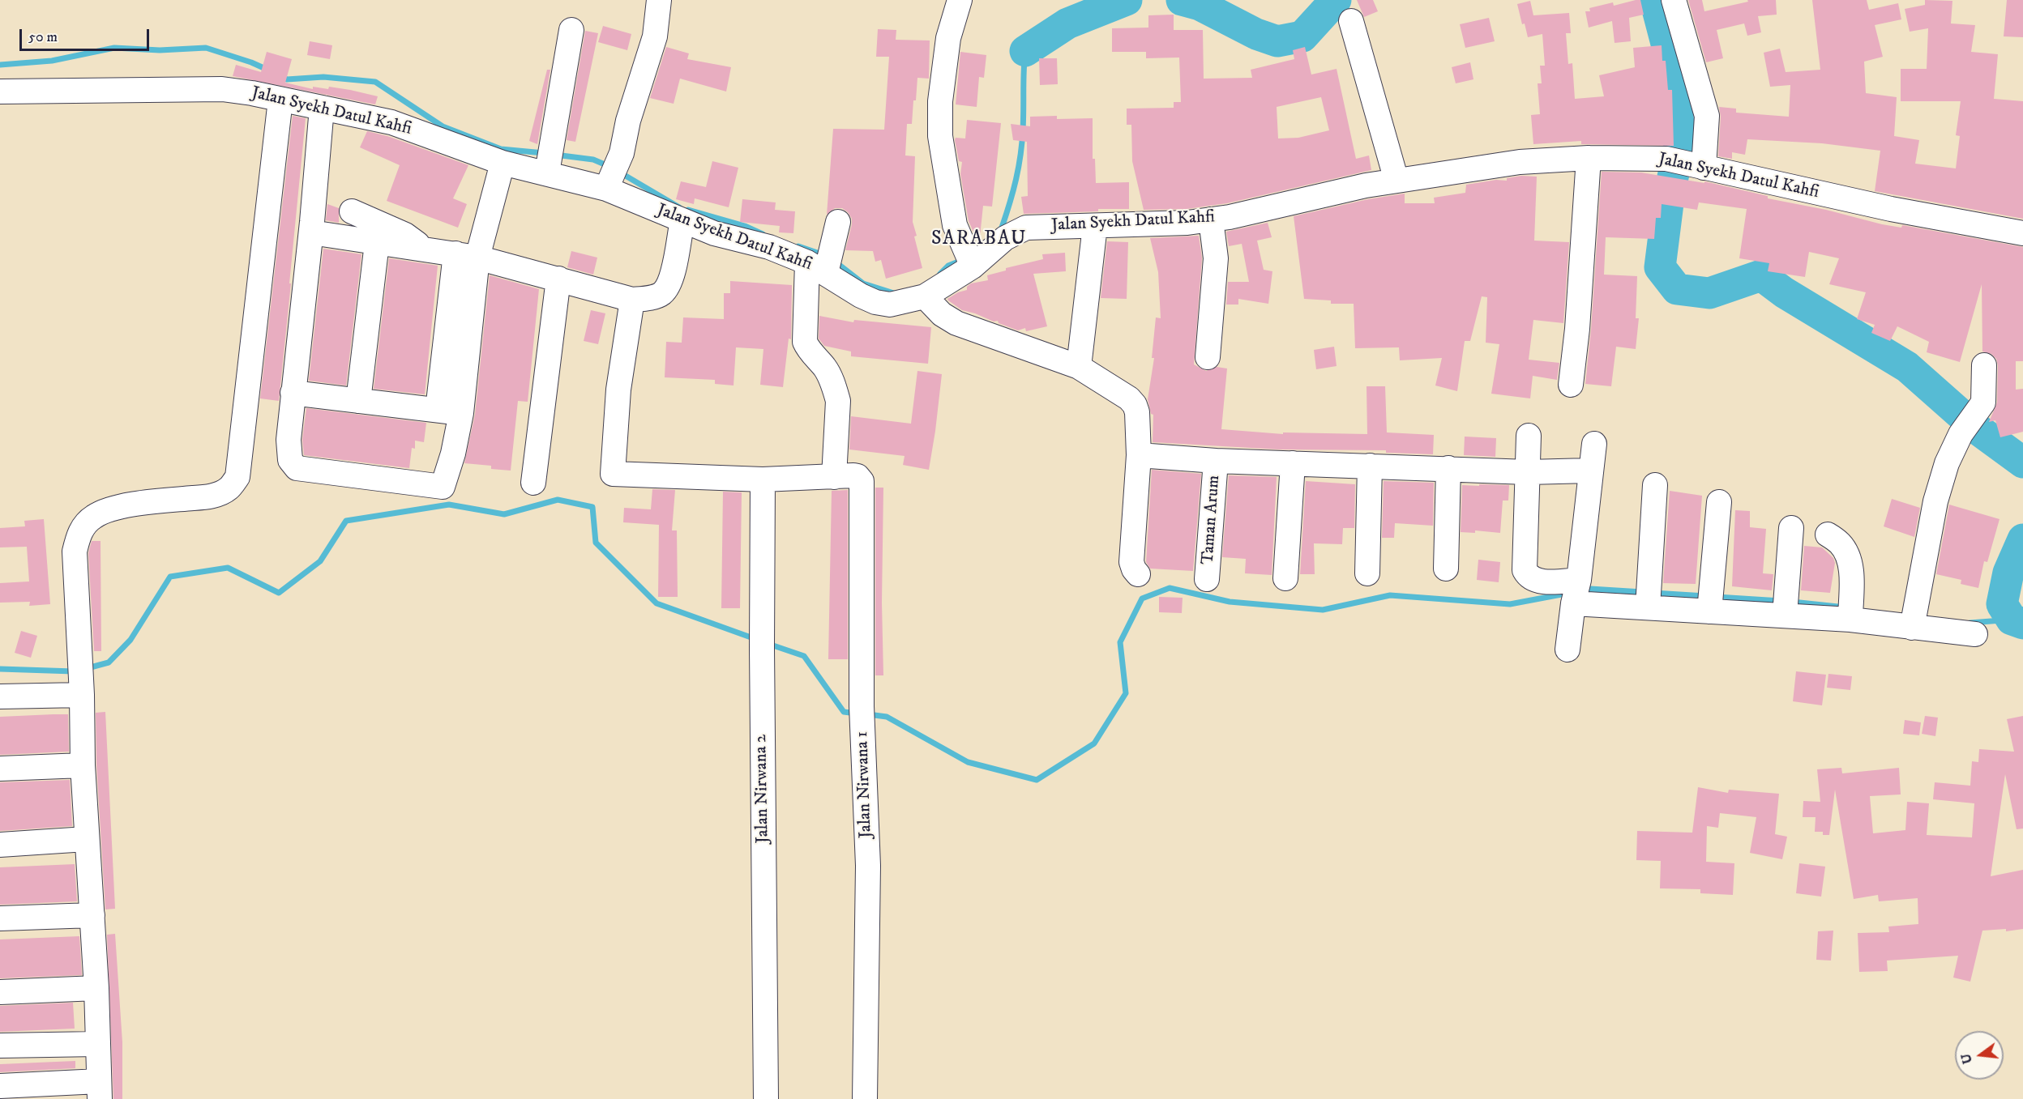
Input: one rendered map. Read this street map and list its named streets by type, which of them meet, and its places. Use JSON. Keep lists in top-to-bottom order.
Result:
{
  "streets": {
    "street": [
      "Jalan Syekh Datul Kahfi",
      "Taman Arum",
      "Jalan Nirwana 1",
      "Jalan Nirwana 2"
    ]
  },
  "districts": ["SARABAU"],
  "scale_bar": "50 m",
  "north": "left"
}
